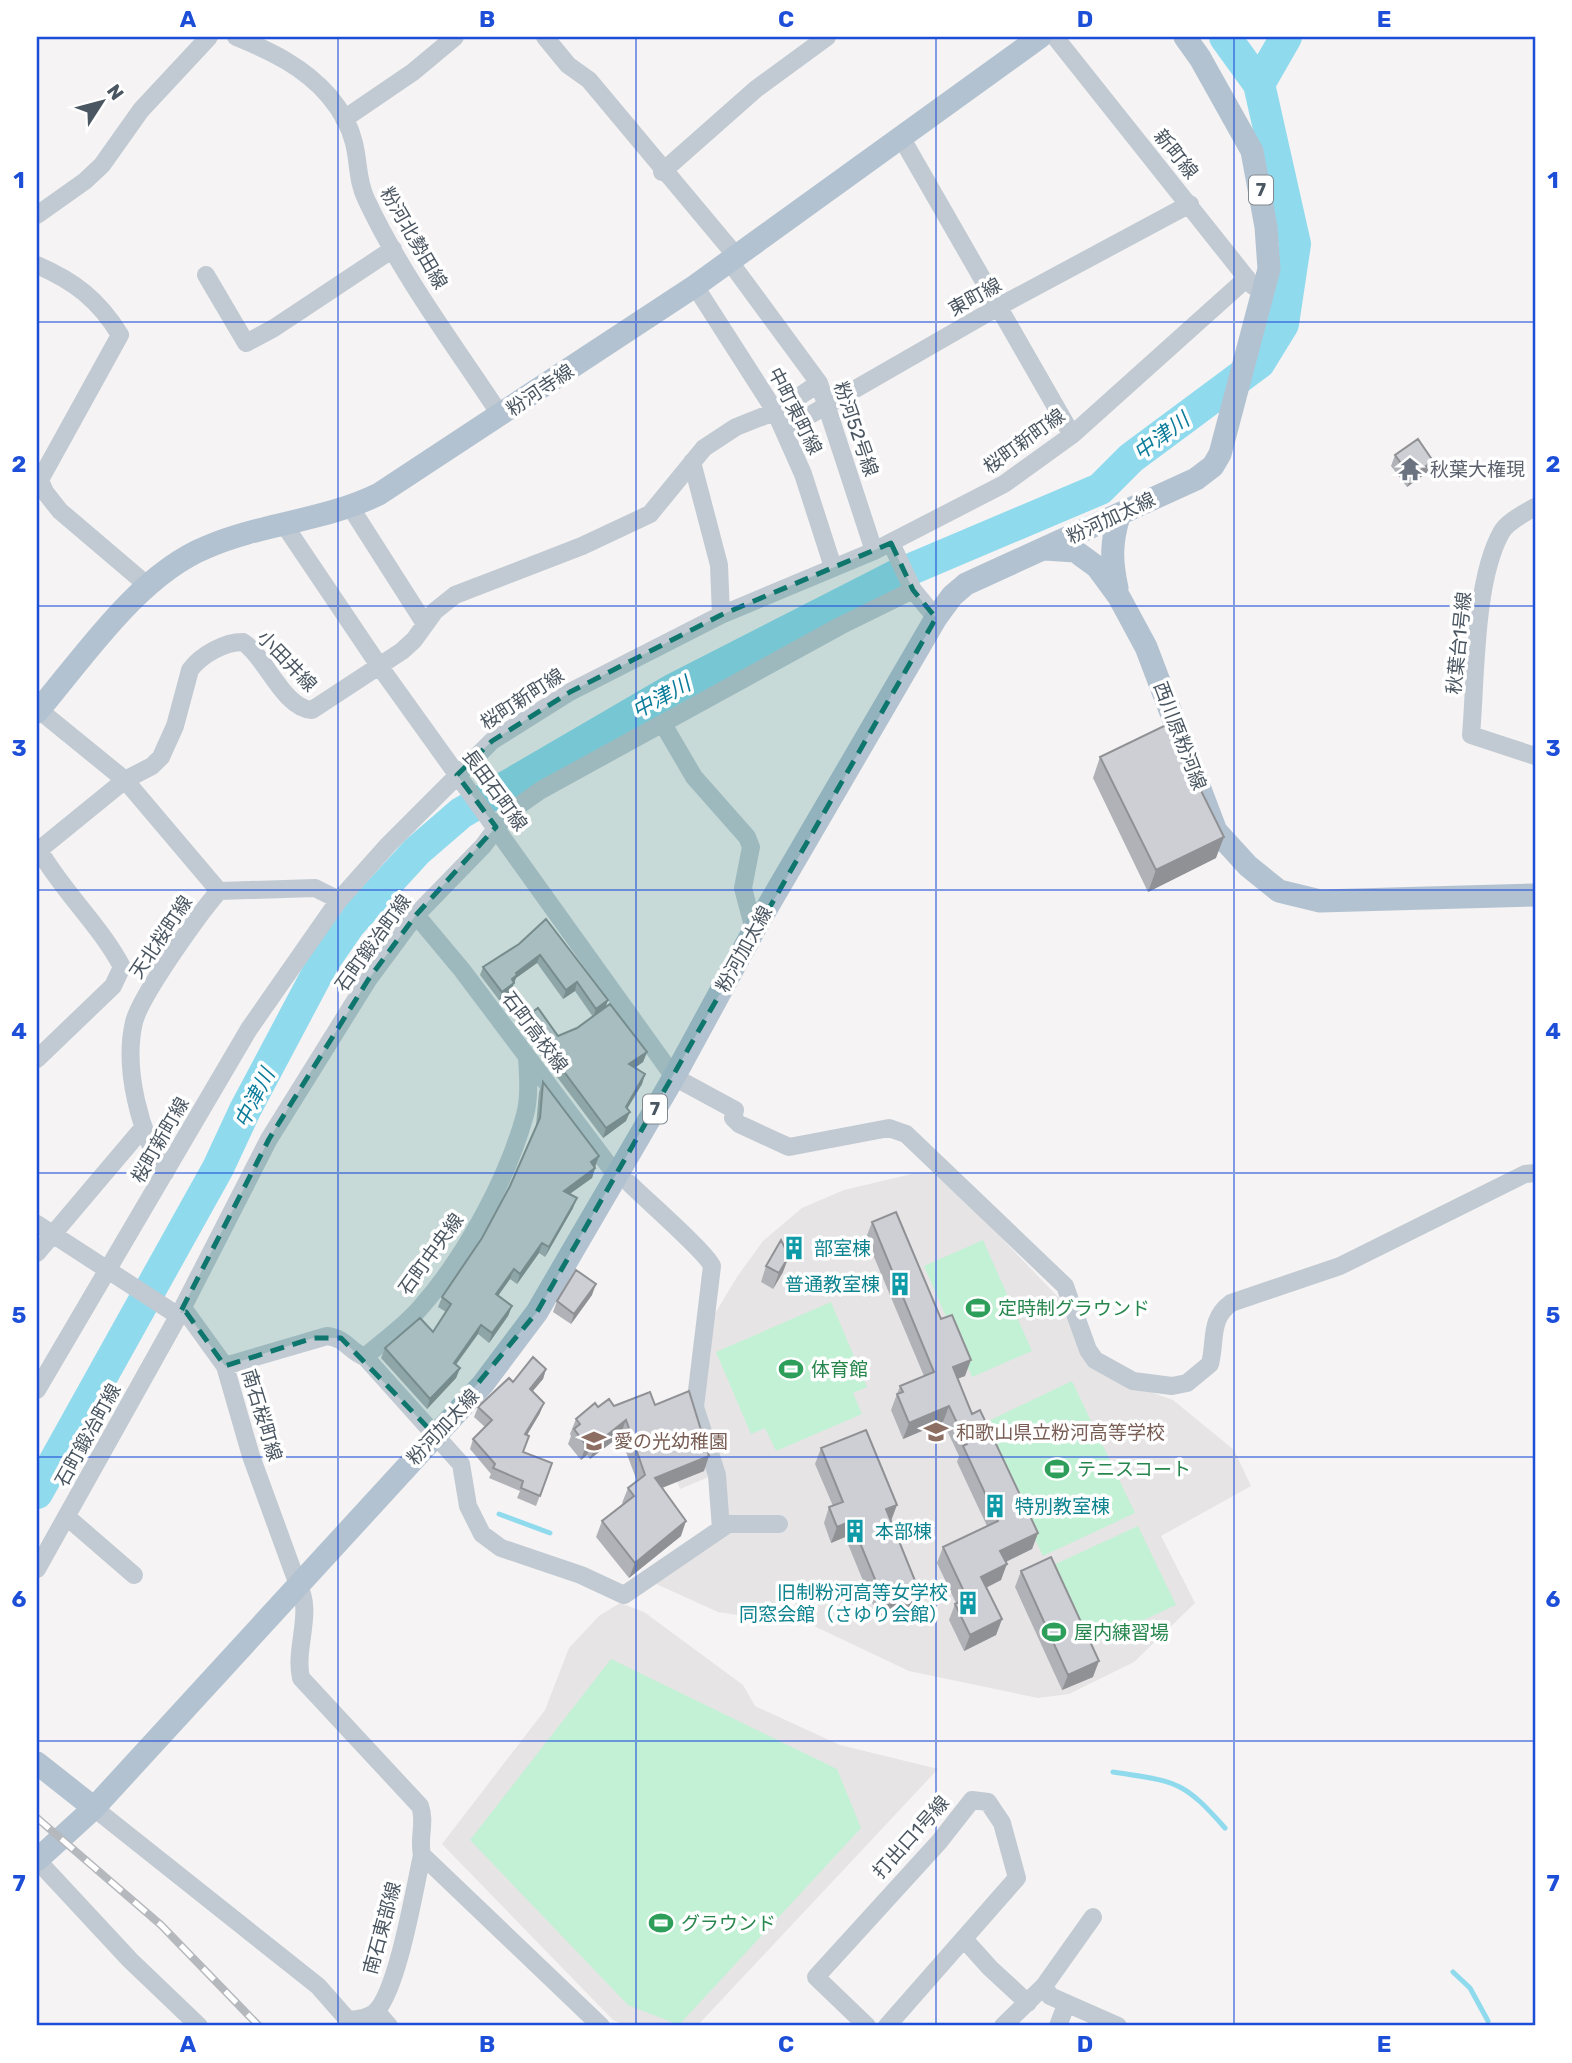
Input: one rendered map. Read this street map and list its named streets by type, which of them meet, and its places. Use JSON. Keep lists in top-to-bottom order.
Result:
{
  "streets": {
    "main road": [
      "7",
      "粉河寺線",
      "粉河加太線",
      "西川原粉河線"
    ],
    "street": [
      "新町線",
      "粉河北勢田線",
      "東町線",
      "中町東町線",
      "粉河52号線",
      "桜町新町線",
      "秋葉台1号線",
      "小田井線",
      "長田石町線",
      "天北桜町線",
      "石町鍛冶町線",
      "石町高校線",
      "石町中央線",
      "南石桜町線",
      "打出口1号線",
      "南石東部線"
    ]
  },
  "crossings": [
    ["新町線", "東町線"],
    ["新町線", "桜町新町線"],
    ["新町線", "粉河加太線"],
    ["粉河北勢田線", "粉河寺線"],
    ["東町線", "中町東町線"],
    ["東町線", "粉河52号線"],
    ["粉河寺線", "中町東町線"],
    ["粉河寺線", "粉河52号線"],
    ["粉河寺線", "長田石町線"],
    ["粉河寺線", "天北桜町線"],
    ["中町東町線", "桜町新町線"],
    ["中町東町線", "小田井線"],
    ["粉河52号線", "桜町新町線"],
    ["粉河52号線", "小田井線"],
    ["桜町新町線", "長田石町線"],
    ["桜町新町線", "天北桜町線"],
    ["桜町新町線", "南石桜町線"],
    ["粉河加太線", "西川原粉河線"],
    ["粉河加太線", "長田石町線"],
    ["粉河加太線", "石町高校線"],
    ["粉河加太線", "南石桜町線"],
    ["粉河加太線", "南石東部線"],
    ["小田井線", "長田石町線"],
    ["小田井線", "天北桜町線"],
    ["長田石町線", "石町鍛冶町線"],
    ["石町鍛冶町線", "石町高校線"],
    ["石町鍛冶町線", "南石桜町線"],
    ["石町高校線", "石町中央線"],
    ["南石桜町線", "南石東部線"]
  ],
  "water": ["中津川"],
  "places": {
    "temple": ["秋葉大権現"],
    "building": [
      "部室棟",
      "普通教室棟",
      "特別教室棟",
      "本部棟",
      "旧制粉河高等女学校 同窓会館（さゆり会館）"
    ],
    "sports": [
      "定時制グラウンド",
      "体育館",
      "テニスコート",
      "屋内練習場",
      "グラウンド"
    ],
    "school or university": ["和歌山県立粉河高等学校", "愛の光幼稚園"]
  },
  "north": "top right",
  "grid": {
    "columns": [
      "A",
      "B",
      "C",
      "D",
      "E"
    ],
    "rows": [
      "1",
      "2",
      "3",
      "4",
      "5",
      "6",
      "7"
    ]
  }
}
